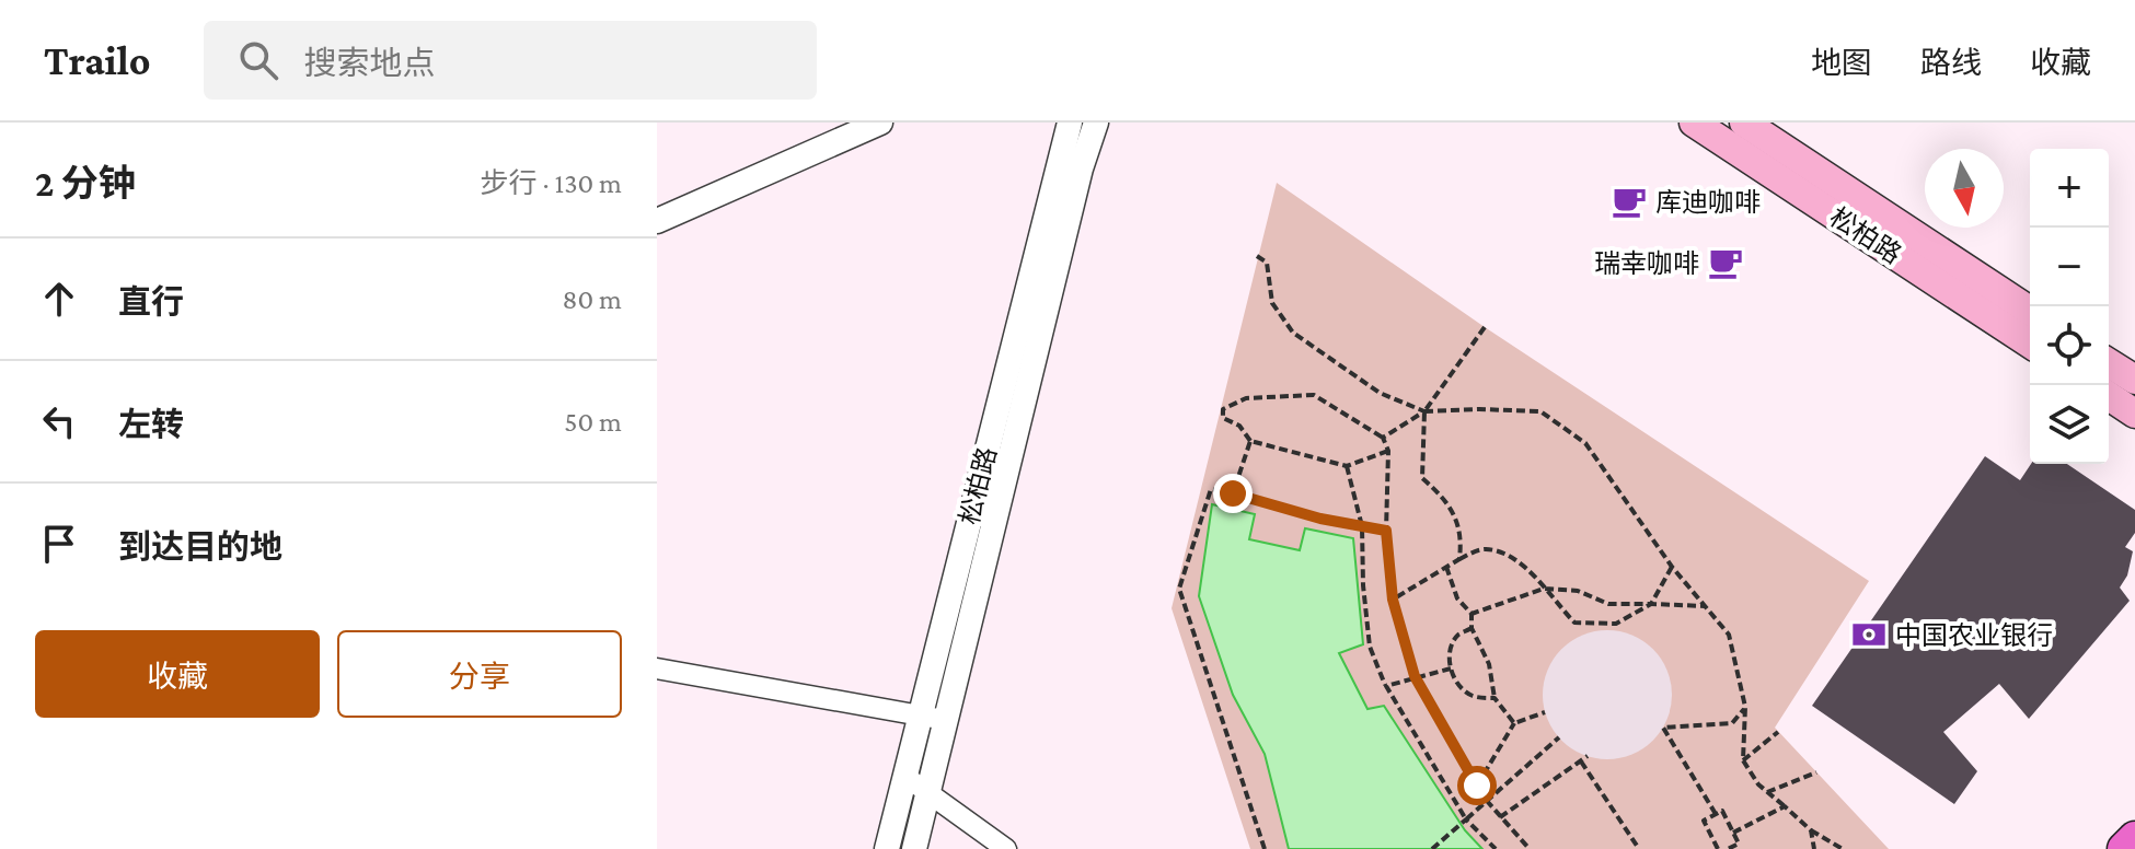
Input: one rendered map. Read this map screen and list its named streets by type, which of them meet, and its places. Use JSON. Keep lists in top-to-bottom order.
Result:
{
  "streets": {
    "main road": ["松柏路"]
  },
  "places": {
    "cafe": ["库迪咖啡", "瑞幸咖啡"],
    "bank": ["中国农业银行"]
  },
  "north": "bottom",
  "page": {
    "header": "Trailo",
    "search": "搜索地点",
    "nav": ["地图", "路线", "收藏"],
    "heading": ["2 分钟", "步行 · 130 m"],
    "map_buttons": ["+", "−"],
    "list": [
      ["直行", "80 m"],
      ["左转", "50 m"],
      "到达目的地"
    ],
    "buttons": ["收藏", "分享"]
  }
}
